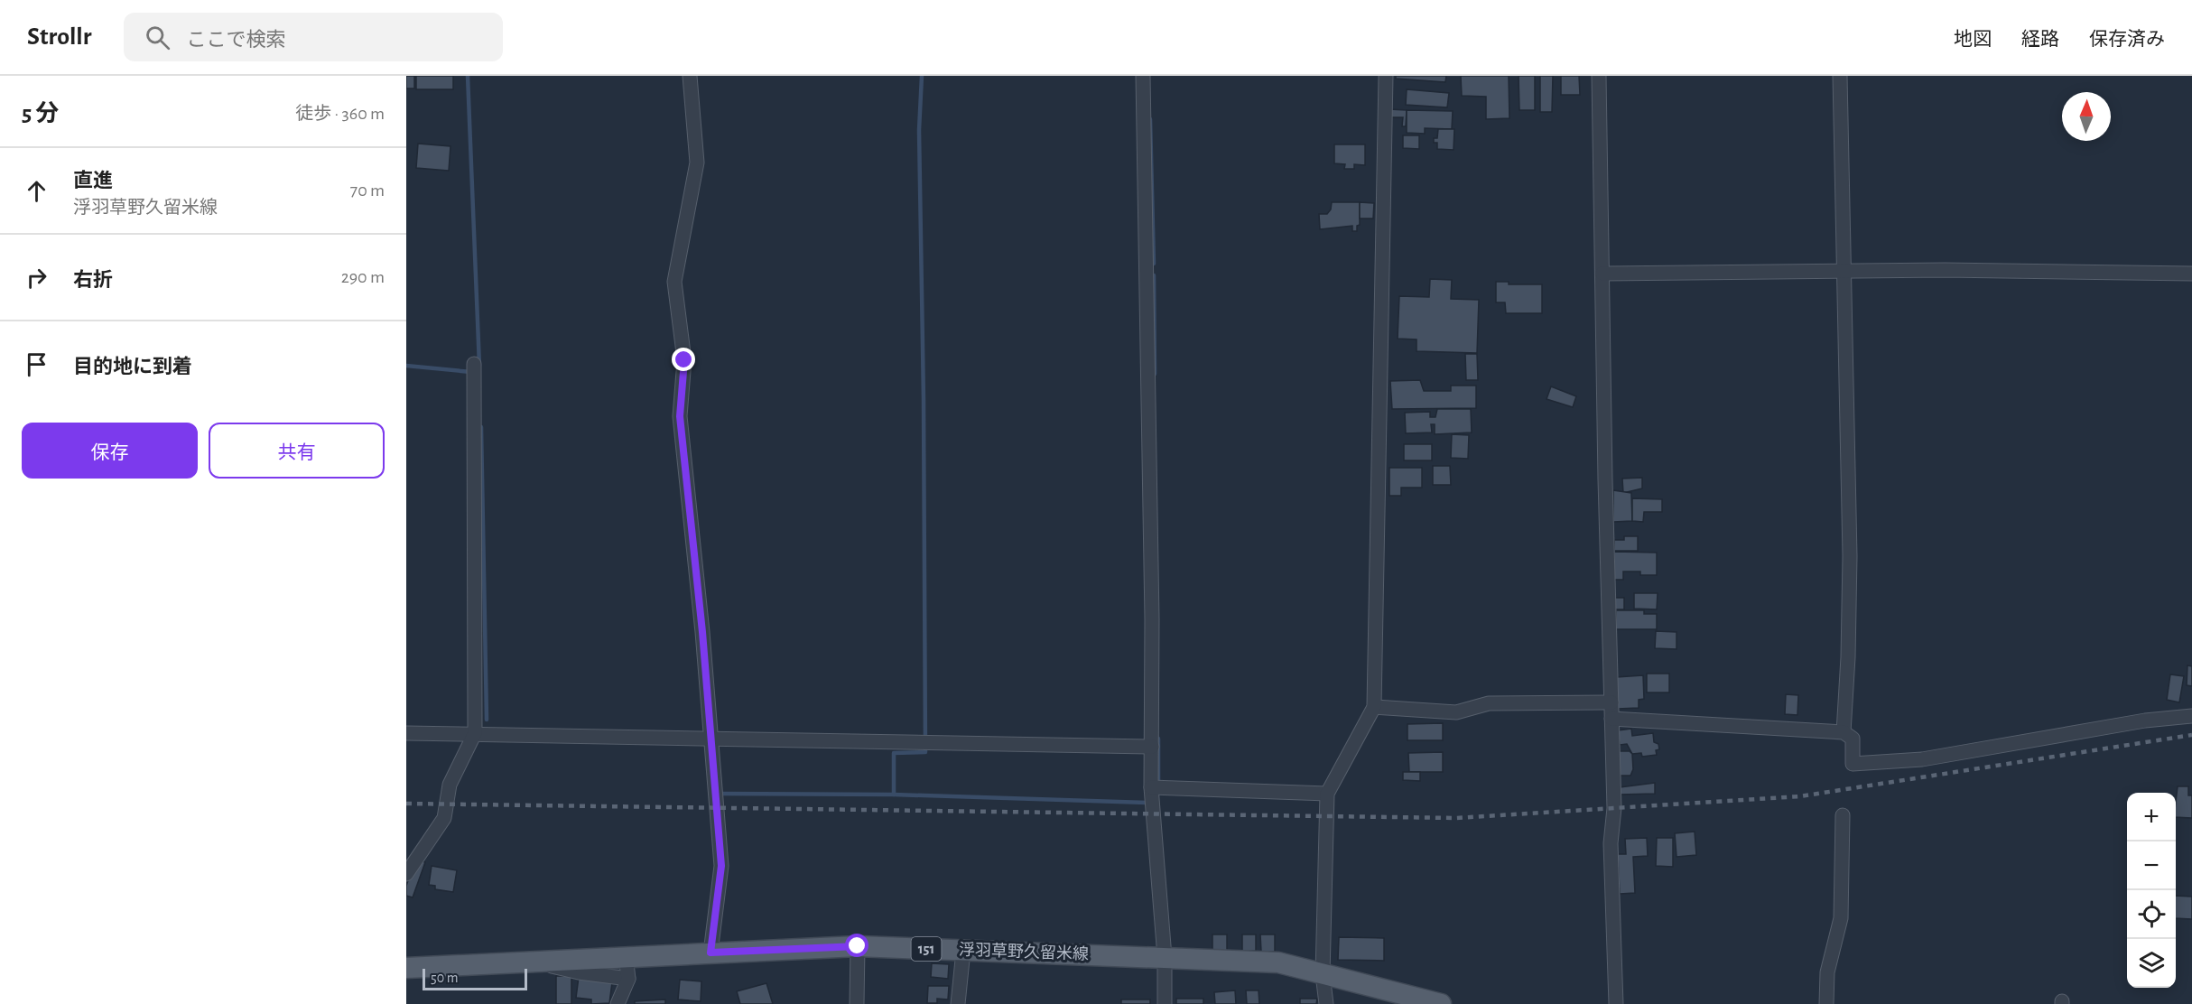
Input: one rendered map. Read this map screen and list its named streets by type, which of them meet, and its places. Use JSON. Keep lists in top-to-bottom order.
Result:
{
  "streets": {
    "main road": ["151", "浮羽草野久留米線"]
  },
  "scale_bar": "50 m",
  "north": "top",
  "page": {
    "header": "Strollr",
    "search": "ここで検索",
    "nav": ["地図", "経路", "保存済み"],
    "heading": ["5 分", "徒歩 · 360 m"],
    "list": [
      ["直進", "浮羽草野久留米線", "70 m"],
      ["右折", "290 m"],
      "目的地に到着"
    ],
    "buttons": ["保存", "共有"],
    "map_buttons": ["+", "−"],
    "scale": "50 m"
  }
}
